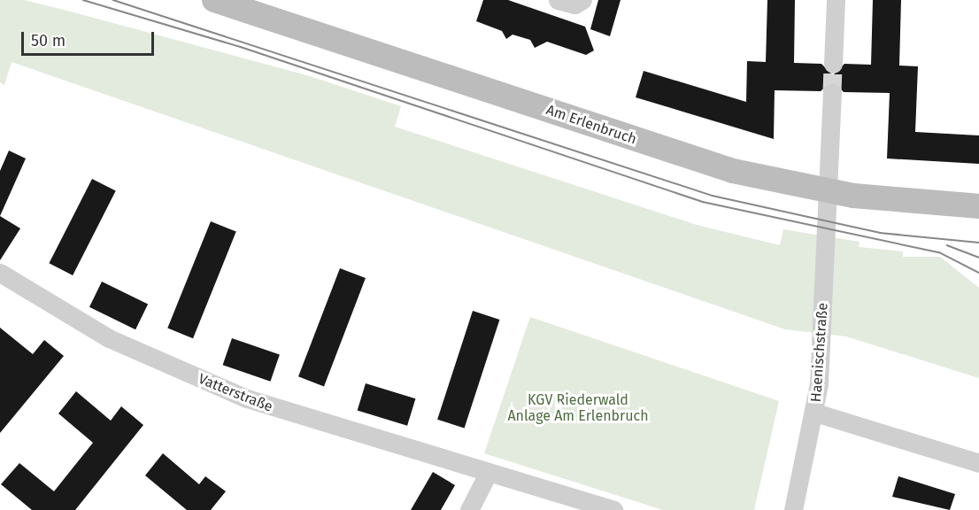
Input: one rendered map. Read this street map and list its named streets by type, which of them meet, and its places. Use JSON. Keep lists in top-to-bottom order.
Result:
{
  "streets": {
    "main road": ["Am Erlenbruch"],
    "street": ["Haenischstraße", "Vatterstraße"]
  },
  "crossings": [
    ["Am Erlenbruch", "Haenischstraße"]
  ],
  "parks": ["KGV Riederwald Anlage Am Erlenbruch"],
  "scale_bar": "50 m"
}
